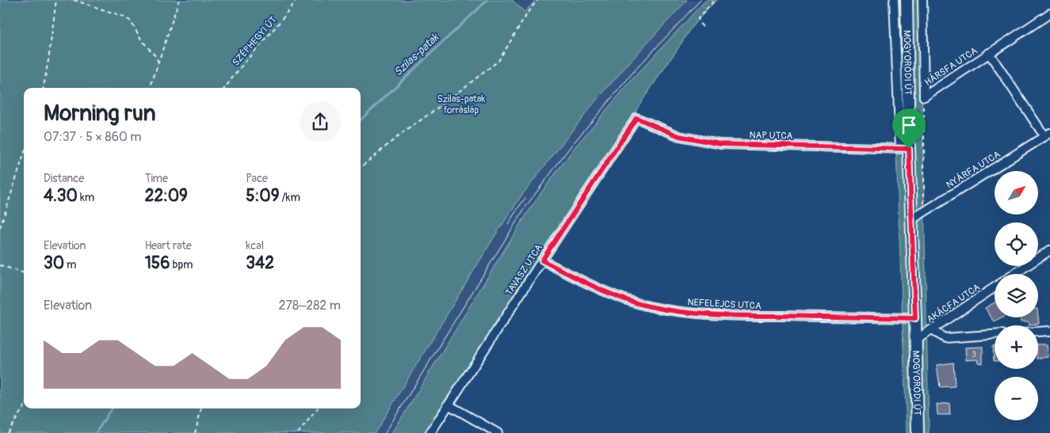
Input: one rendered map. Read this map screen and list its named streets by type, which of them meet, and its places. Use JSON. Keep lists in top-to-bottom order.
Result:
{
  "streets": {
    "street": [
      "MOGYORÓDI ÚT",
      "HÁRSFA UTCA",
      "NAP UTCA",
      "NYÁRFA UTCA",
      "TAVASZ UTCA",
      "AKÁCFA UTCA",
      "NEFELEJCS UTCA"
    ],
    "path": ["SZÉPHEGYI ÚT"]
  },
  "crossings": [
    ["MOGYORÓDI ÚT", "NAP UTCA"],
    ["MOGYORÓDI ÚT", "NYÁRFA UTCA"],
    ["MOGYORÓDI ÚT", "AKÁCFA UTCA"],
    ["MOGYORÓDI ÚT", "NEFELEJCS UTCA"],
    ["HÁRSFA UTCA", "NYÁRFA UTCA"],
    ["NAP UTCA", "TAVASZ UTCA"],
    ["TAVASZ UTCA", "NEFELEJCS UTCA"]
  ],
  "water": ["Szilas-patak"],
  "parks": ["Szilas-patak forrásláp"],
  "house_numbers": ["3"],
  "north": "top right",
  "page": {
    "heading": ["Morning run", "07:37 · 5 × 860 m"],
    "stats": [
      ["Distance", "4.30 km"],
      ["Time", "22:09"],
      ["Pace", "5:09 /km"],
      ["Elevation", "30 m"],
      ["Heart rate", "156 bpm"],
      ["kcal", "342"]
    ],
    "map_buttons": ["+", "−"],
    "chart": ["Elevation", "278–282 m"]
  }
}
